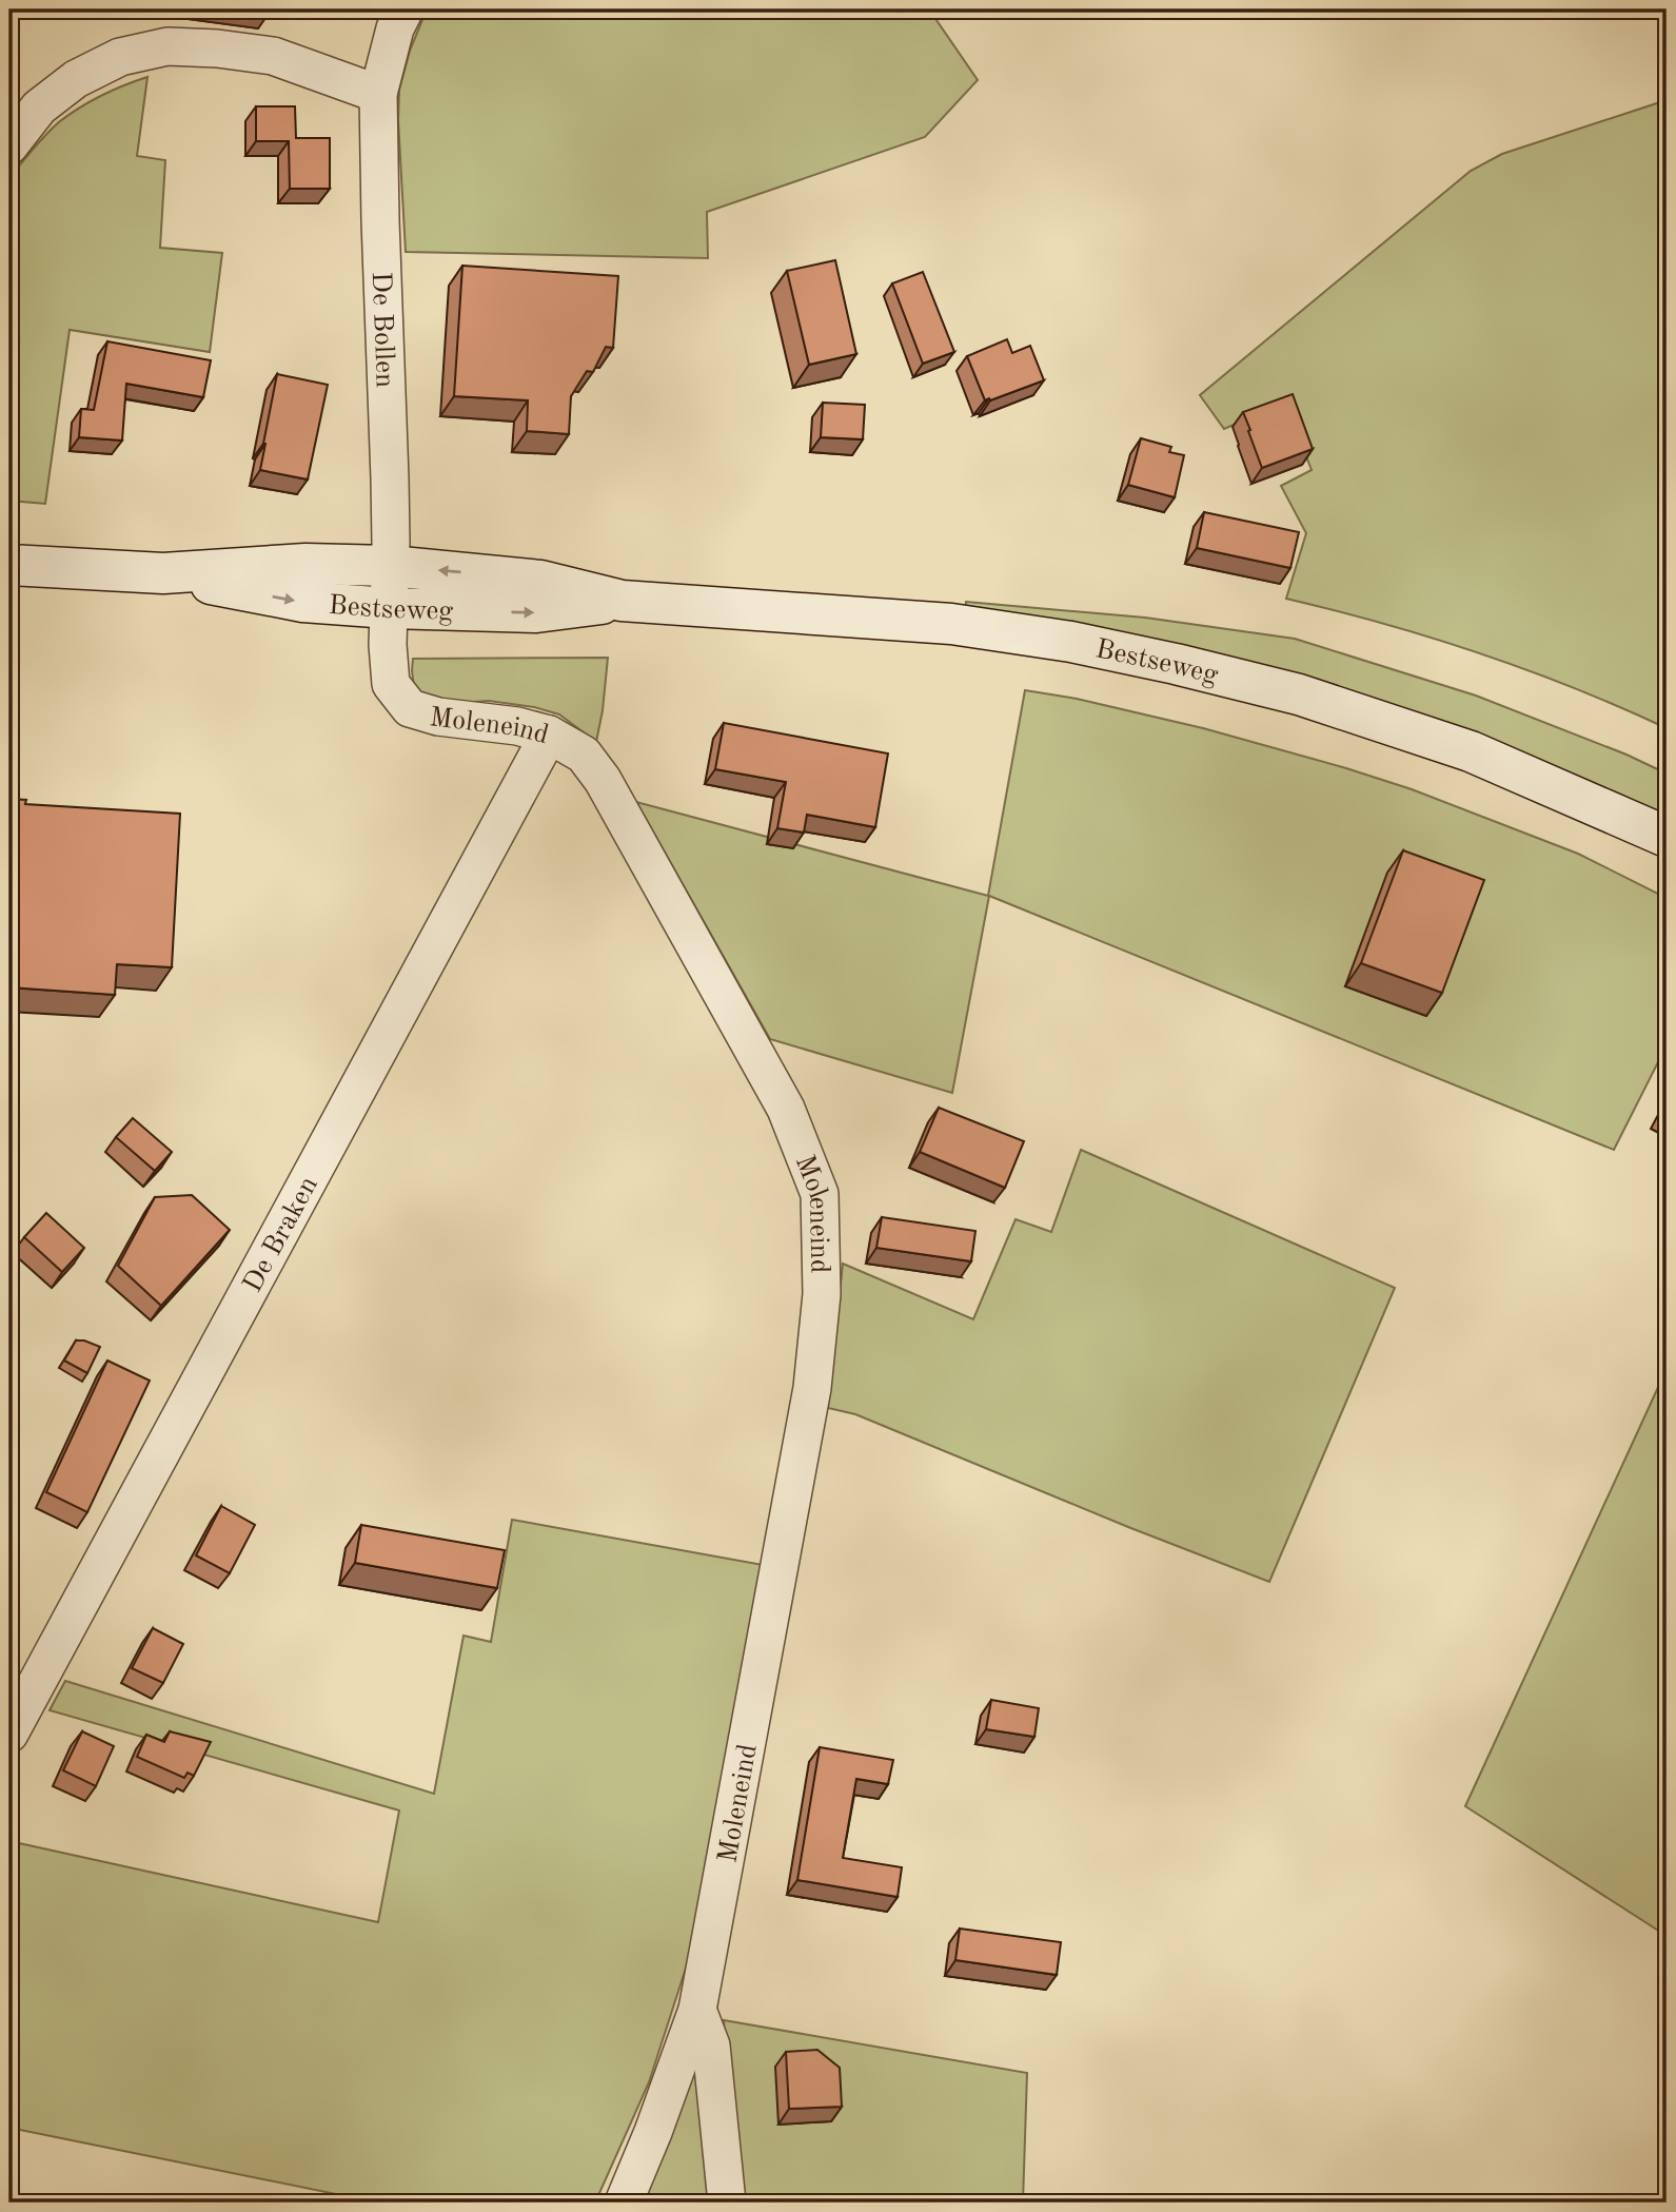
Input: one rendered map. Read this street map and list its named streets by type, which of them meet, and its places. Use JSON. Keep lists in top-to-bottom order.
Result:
{
  "streets": {
    "main road": ["Bestseweg"],
    "street": ["De Bollen", "Moleneind", "De Braken"]
  },
  "crossings": [
    ["De Bollen", "Bestseweg"],
    ["De Bollen", "Moleneind"],
    ["Bestseweg", "Moleneind"],
    ["Moleneind", "De Braken"]
  ]
}
